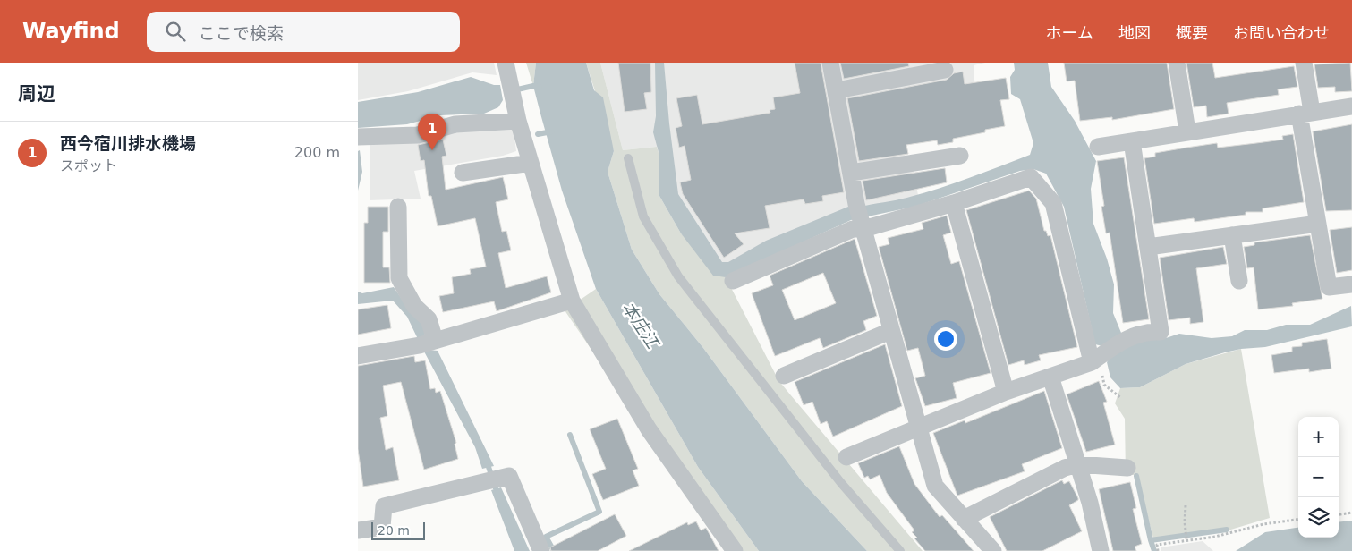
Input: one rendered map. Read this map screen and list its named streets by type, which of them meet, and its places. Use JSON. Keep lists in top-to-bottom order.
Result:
{
  "water": ["本庄江"],
  "scale_bar": "20 m",
  "page": {
    "header": "Wayfind",
    "search": "ここで検索",
    "nav": [
      "ホーム",
      "地図",
      "概要",
      "お問い合わせ"
    ],
    "heading": "周辺",
    "pins": "1",
    "list": [
      {
        "mark": "1",
        "name": "西今宿川排水機場",
        "note": "スポット",
        "value": "200 m"
      }
    ],
    "map_buttons": ["+", "−"],
    "scale": "20 m"
  }
}
